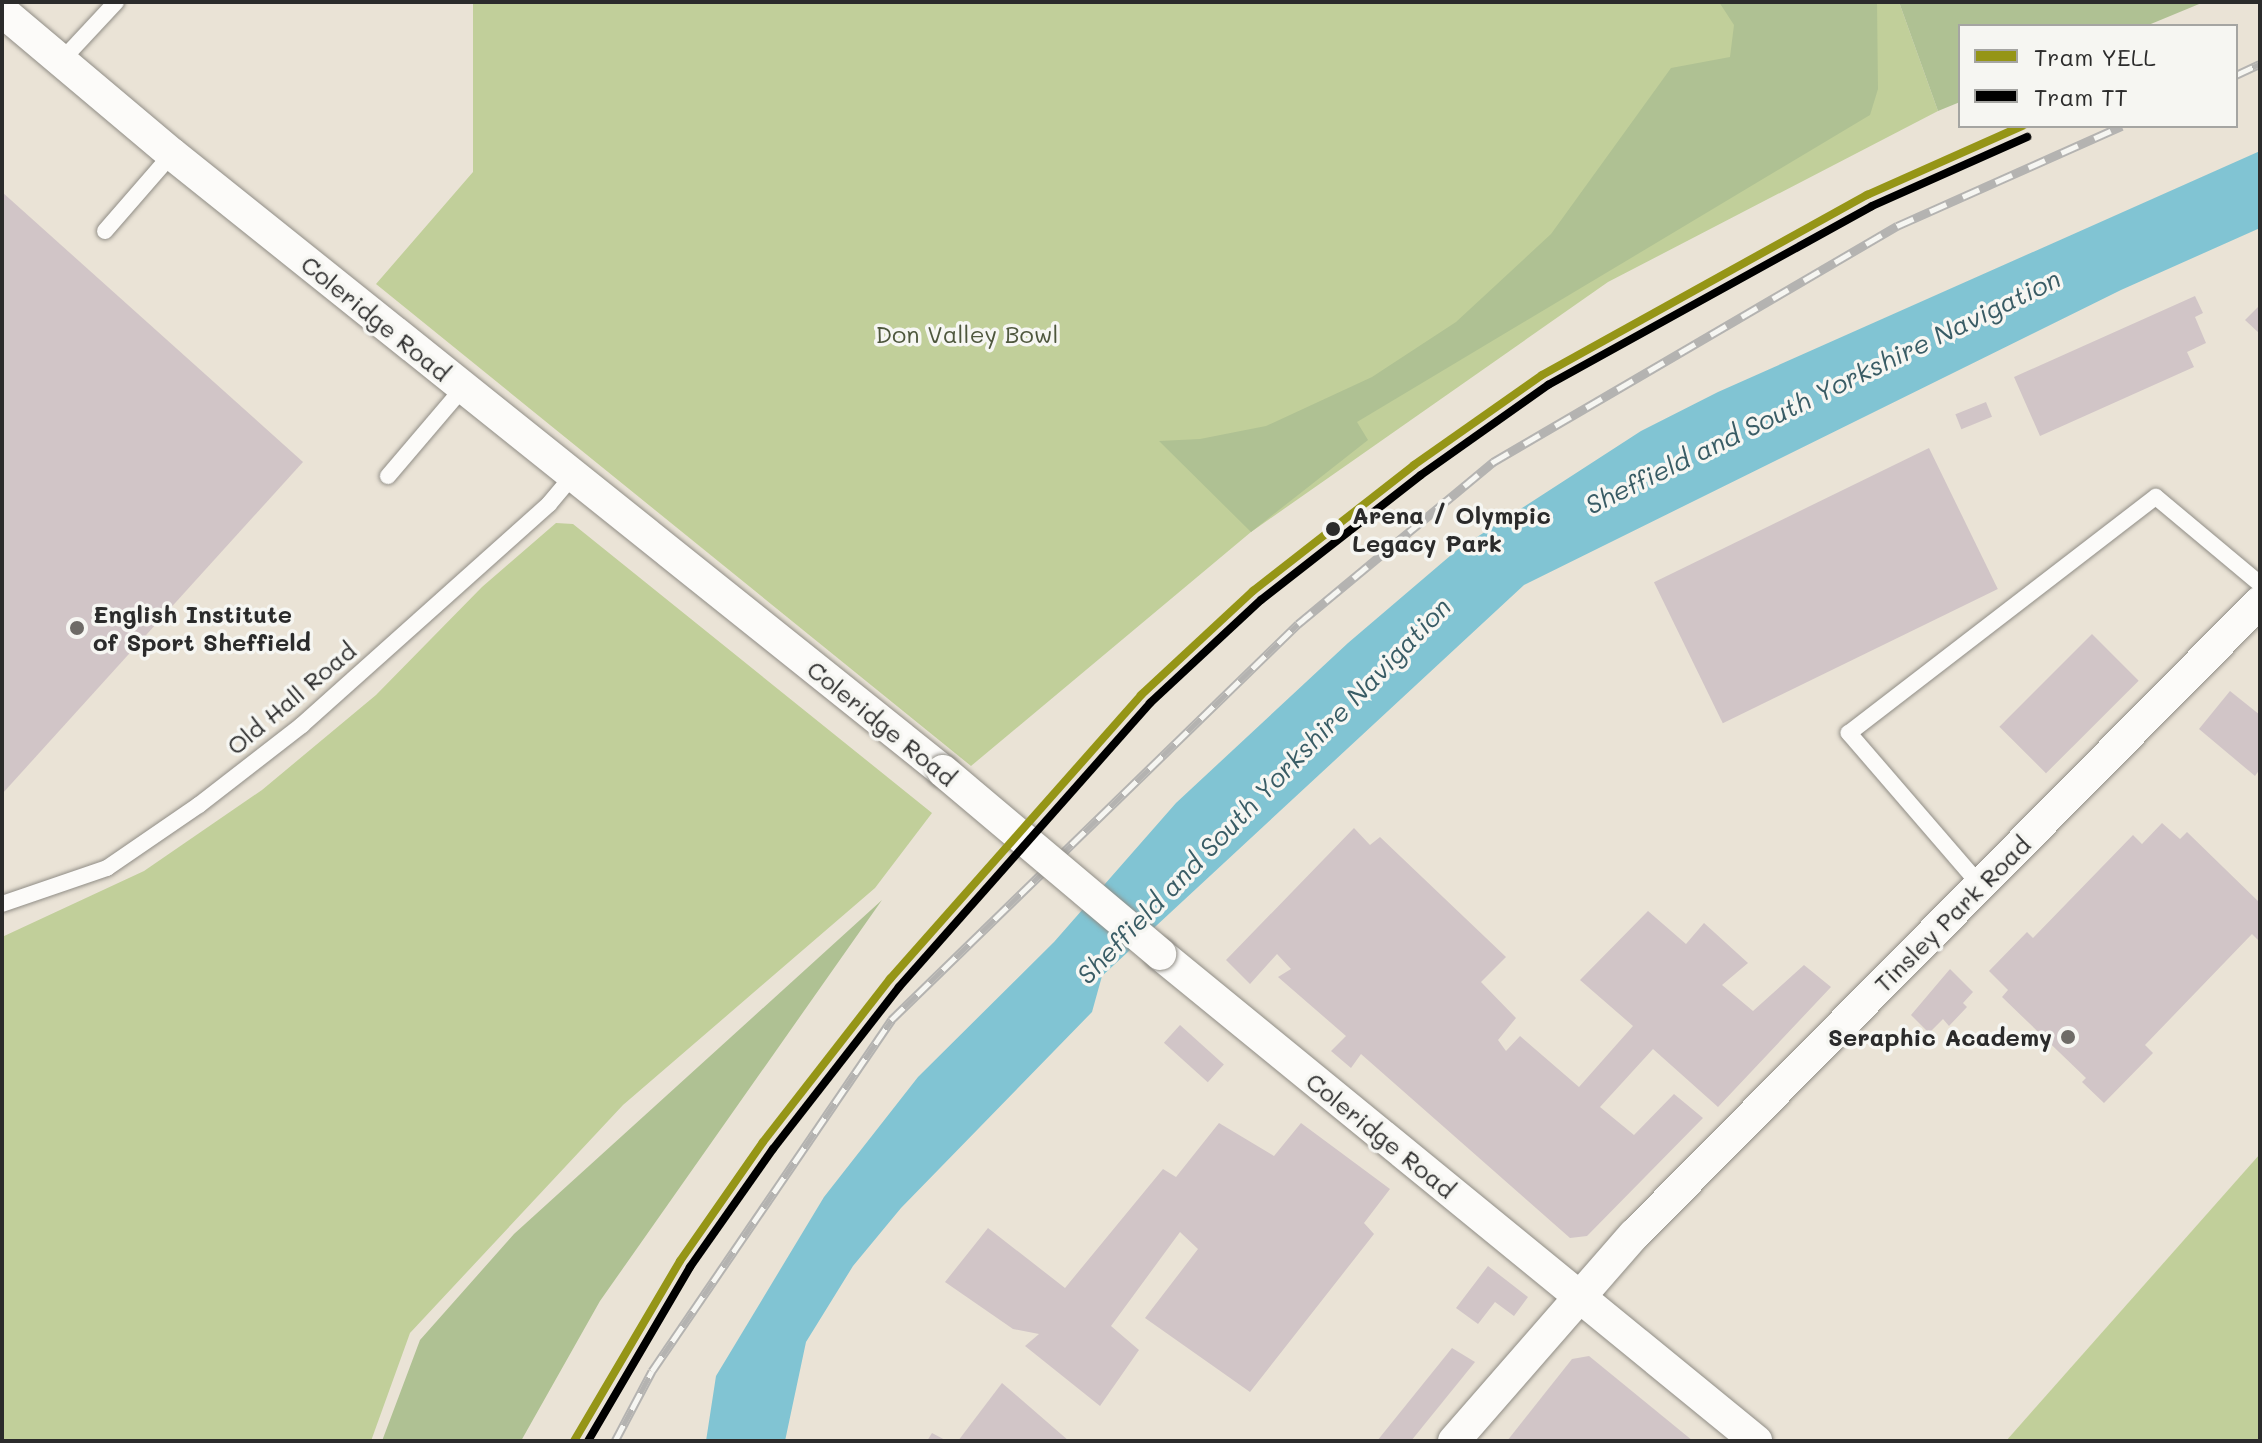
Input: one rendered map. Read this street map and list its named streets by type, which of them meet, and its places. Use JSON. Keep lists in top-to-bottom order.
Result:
{
  "streets": {
    "street": ["Coleridge Road", "Tinsley Park Road"],
    "lane": ["Old Hall Road"]
  },
  "crossings": [
    ["Coleridge Road", "Old Hall Road"],
    ["Coleridge Road", "Tinsley Park Road"]
  ],
  "water": ["Sheffield and South Yorkshire Navigation"],
  "parks": ["Don Valley Bowl"],
  "places": ["Arena / Olympic Legacy Park", "English Institute of Sport Sheffield", "Seraphic Academy"],
  "lines": ["tram line YELL", "tram line TT"],
  "legend": ["Tram YELL", "Tram TT"]
}
